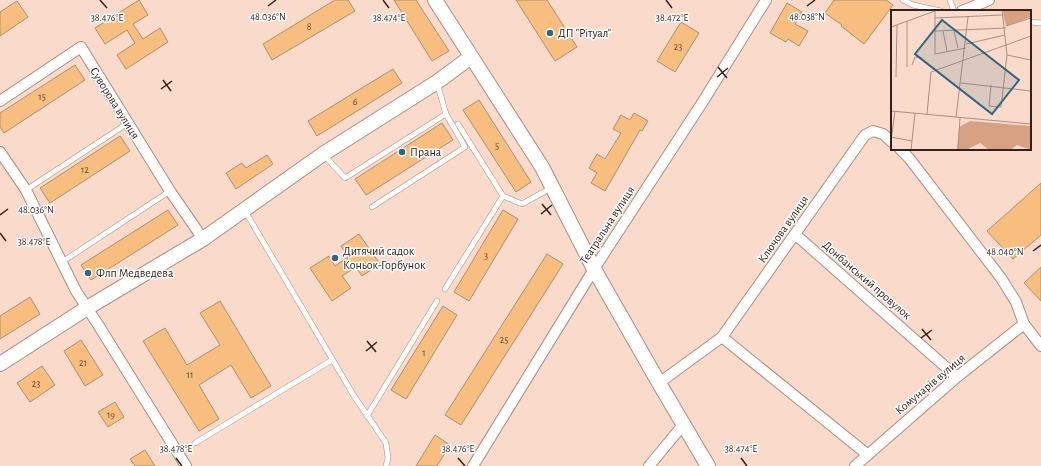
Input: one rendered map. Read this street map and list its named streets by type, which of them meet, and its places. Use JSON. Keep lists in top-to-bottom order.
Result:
{
  "streets": {
    "street": [
      "Суворова вулиця",
      "Театральна вулиця",
      "Ключова вулиця",
      "Донбанський провулок",
      "Комунарів вулиця"
    ]
  },
  "crossings": [
    ["Ключова вулиця", "Донбанський провулок"],
    ["Донбанський провулок", "Комунарів вулиця"]
  ],
  "places": [
    "ДП \"Рітуал\"",
    "Прана",
    "Дитячий садок Коньок-Горбунок",
    "Флп Медведева"
  ],
  "house_numbers": [
    "8",
    "23",
    "15",
    "6",
    "5",
    "12",
    "3",
    "25",
    "1",
    "21",
    "11",
    "23",
    "19"
  ],
  "coordinates": [
    "48.036°N",
    "48.038°N",
    "38.476°E",
    "38.474°E",
    "38.472°E",
    "38.478°E",
    "48.040°N"
  ]
}
